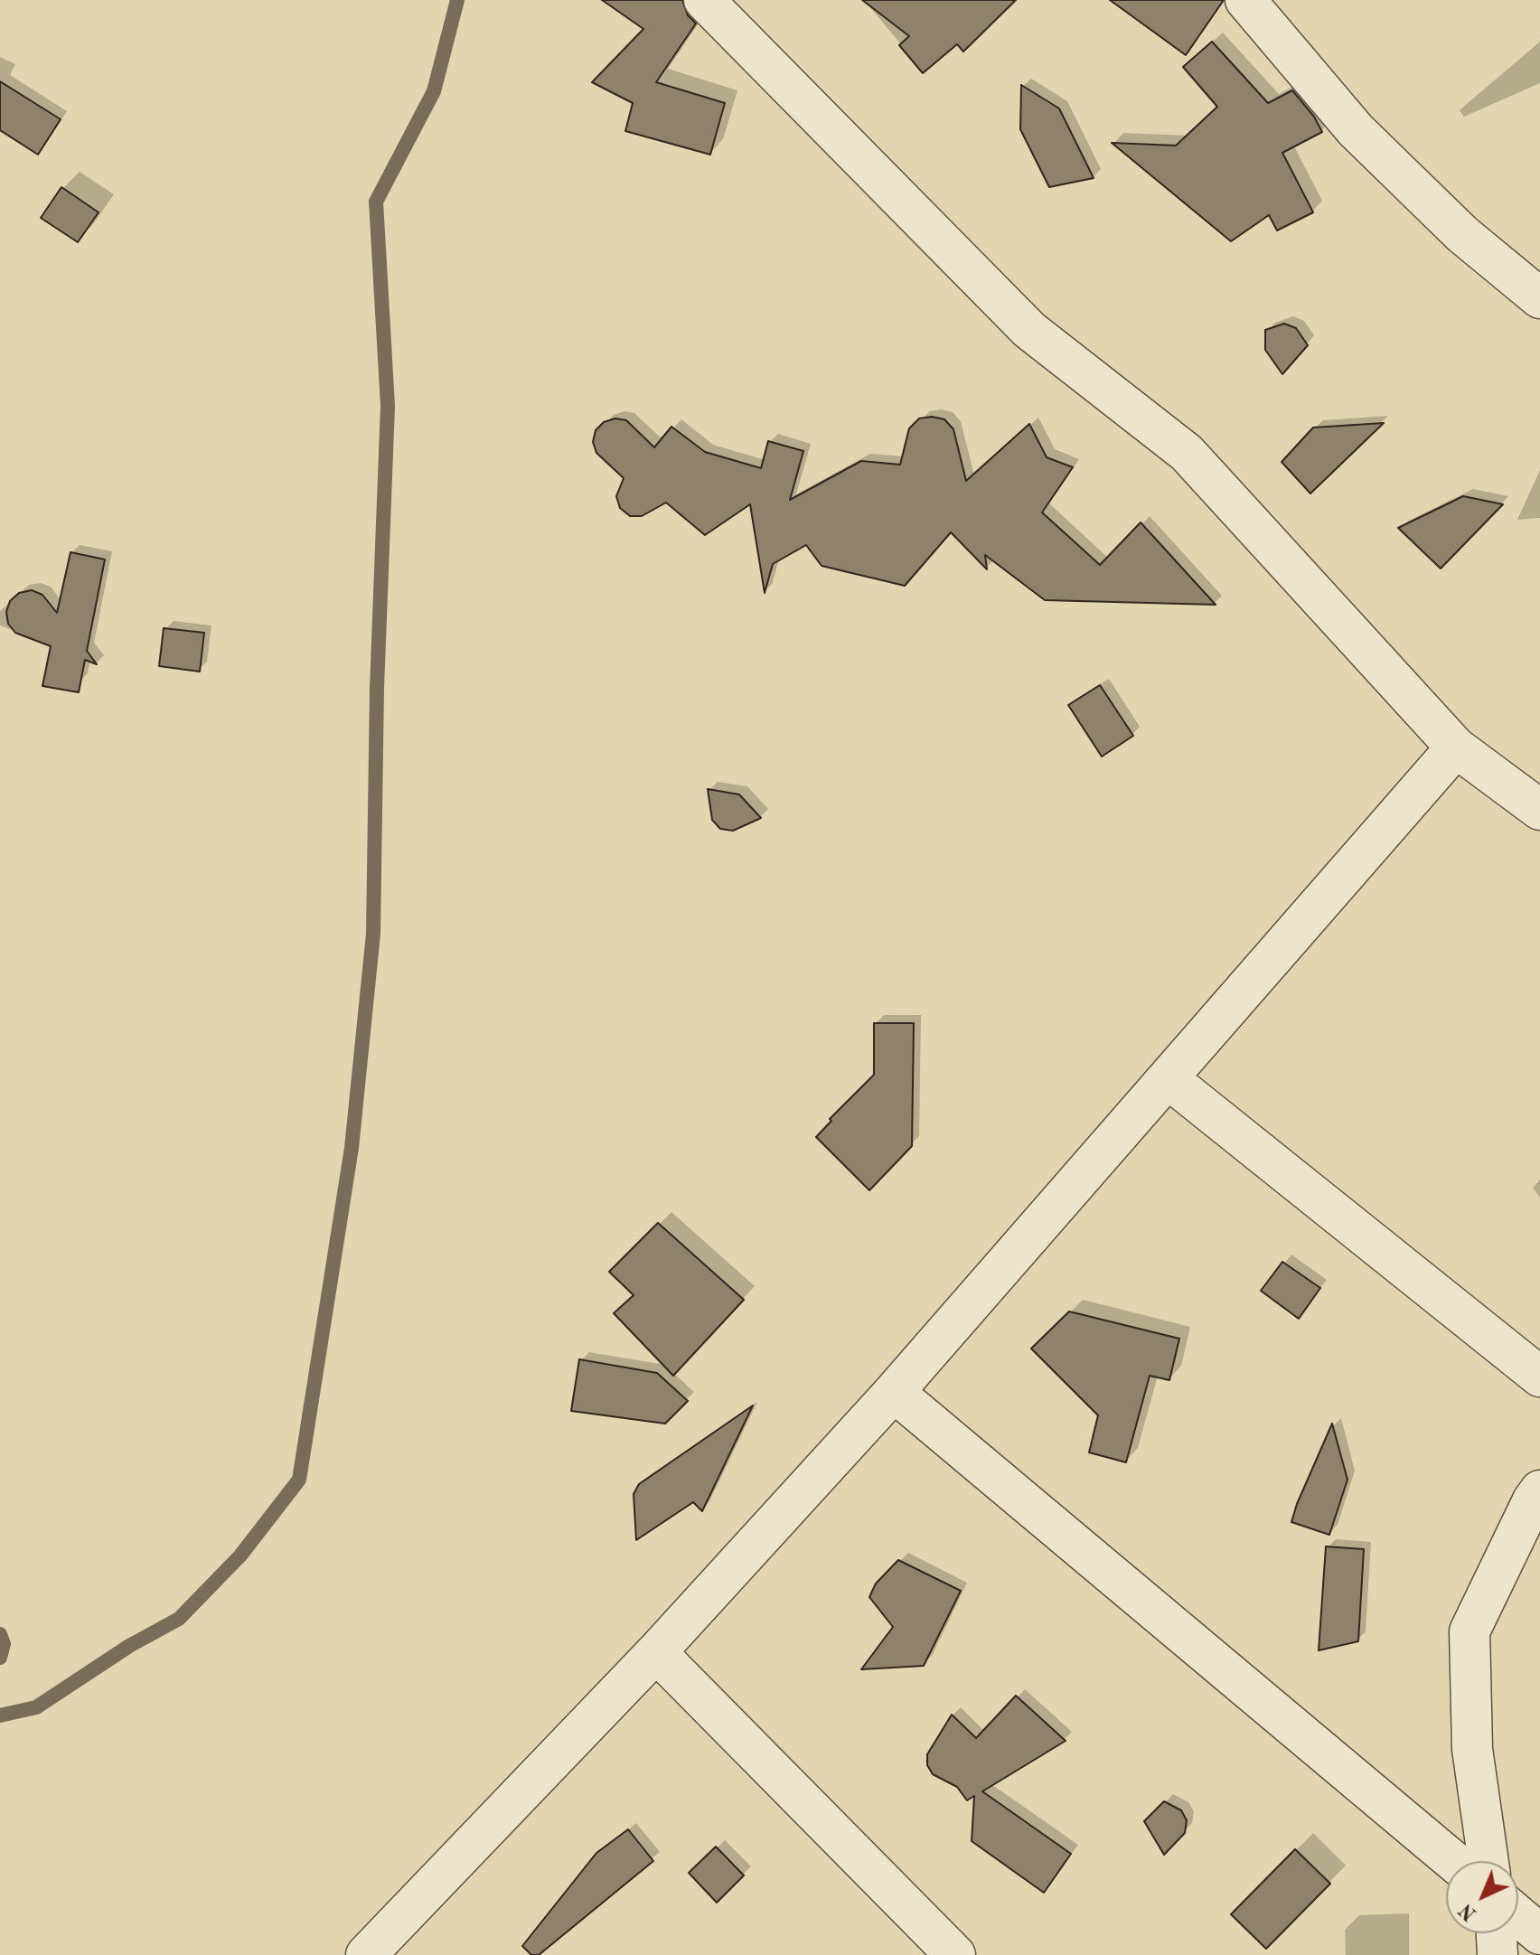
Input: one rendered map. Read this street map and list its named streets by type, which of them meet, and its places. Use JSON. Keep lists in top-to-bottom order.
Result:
{
  "north": "bottom left"
}
